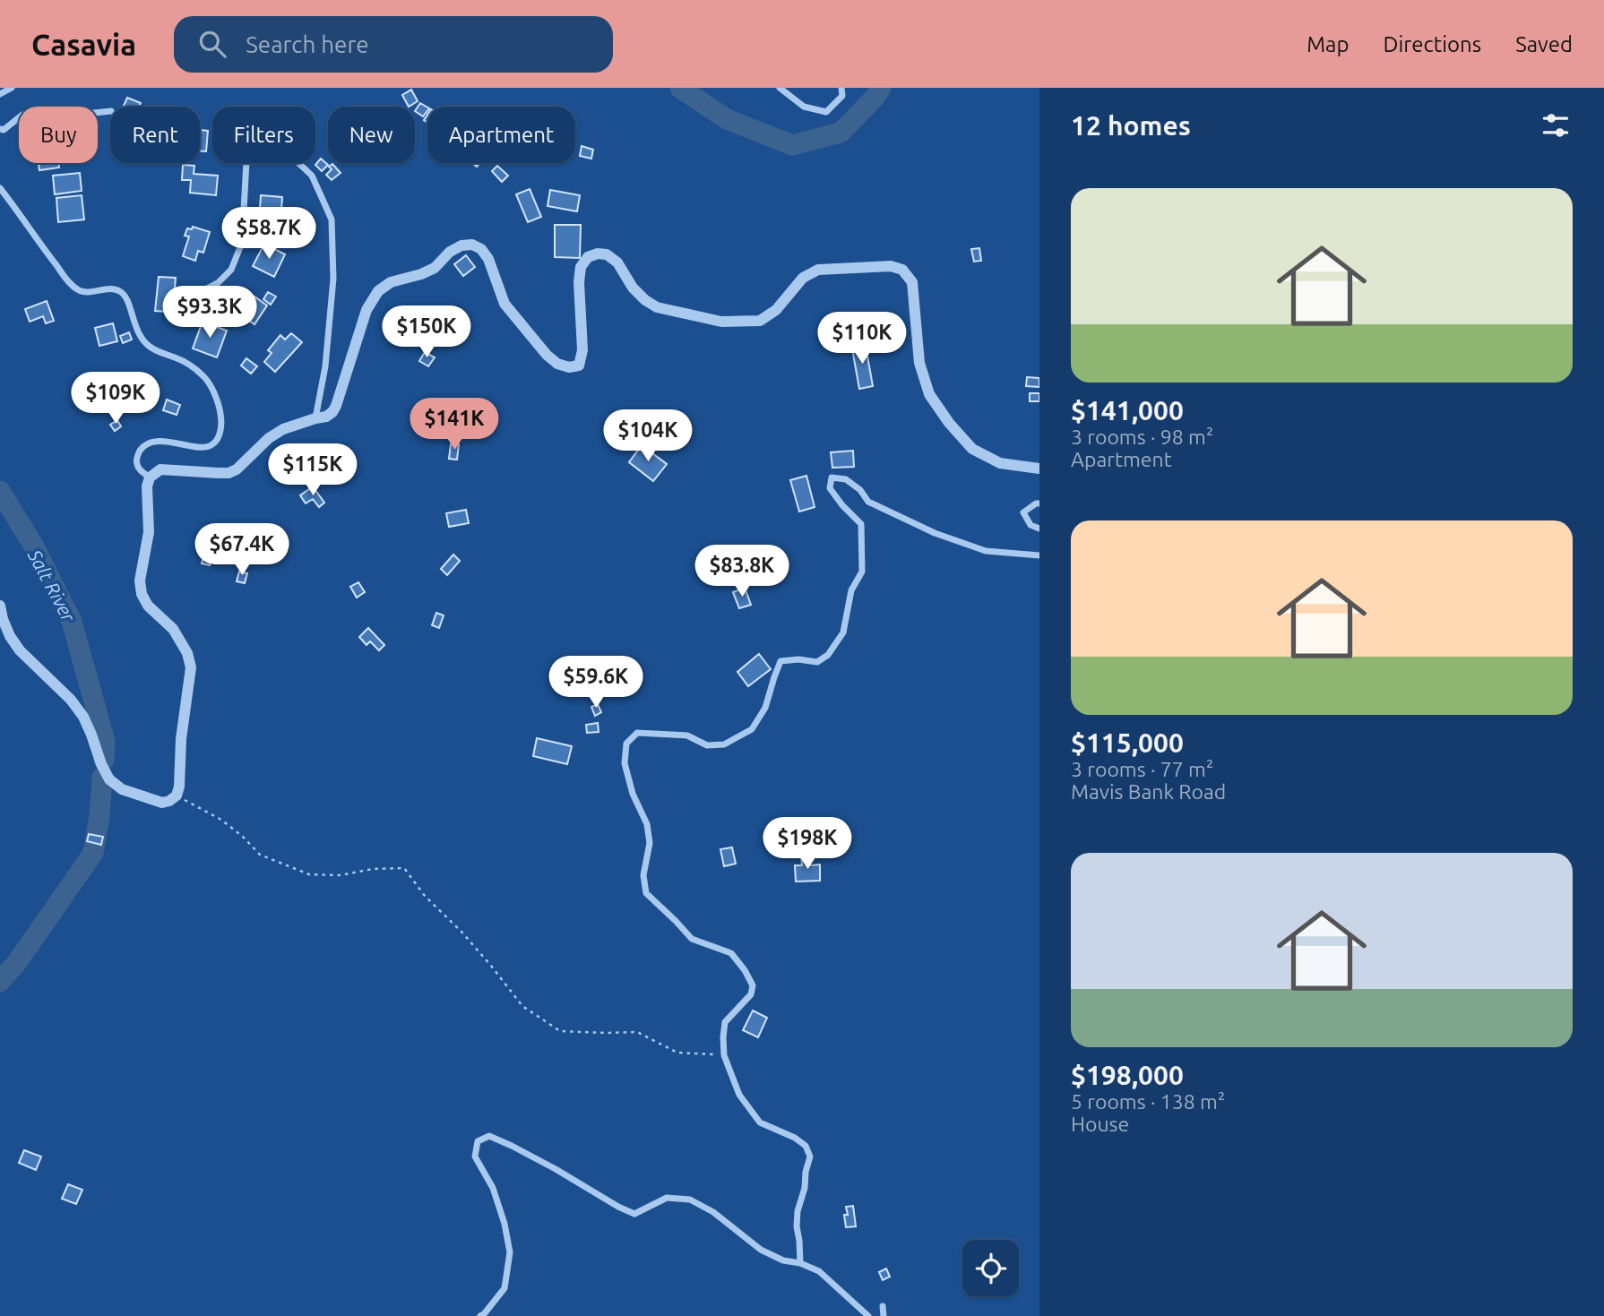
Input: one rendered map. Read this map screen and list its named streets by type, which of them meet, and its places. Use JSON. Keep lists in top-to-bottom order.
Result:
{
  "water": ["Salt River"],
  "page": {
    "header": "Casavia",
    "search": "Search here",
    "nav": ["Map", "Directions", "Saved"],
    "heading": "12 homes",
    "chip": [
      "Buy",
      "Rent",
      "Filters",
      "New",
      "Apartment"
    ],
    "list": [
      {
        "name": "$141,000",
        "note": "3 rooms · 98 m² · Apartment"
      },
      {
        "name": "$115,000",
        "note": "3 rooms · 77 m² · Mavis Bank Road"
      },
      {
        "name": "$198,000",
        "note": "5 rooms · 138 m² · House"
      }
    ],
    "price": [
      "$58.7K",
      "$93.3K",
      "$150K",
      "$110K",
      "$109K",
      "$141K",
      "$104K",
      "$115K",
      "$67.4K",
      "$83.8K",
      "$59.6K",
      "$198K"
    ]
  }
}
